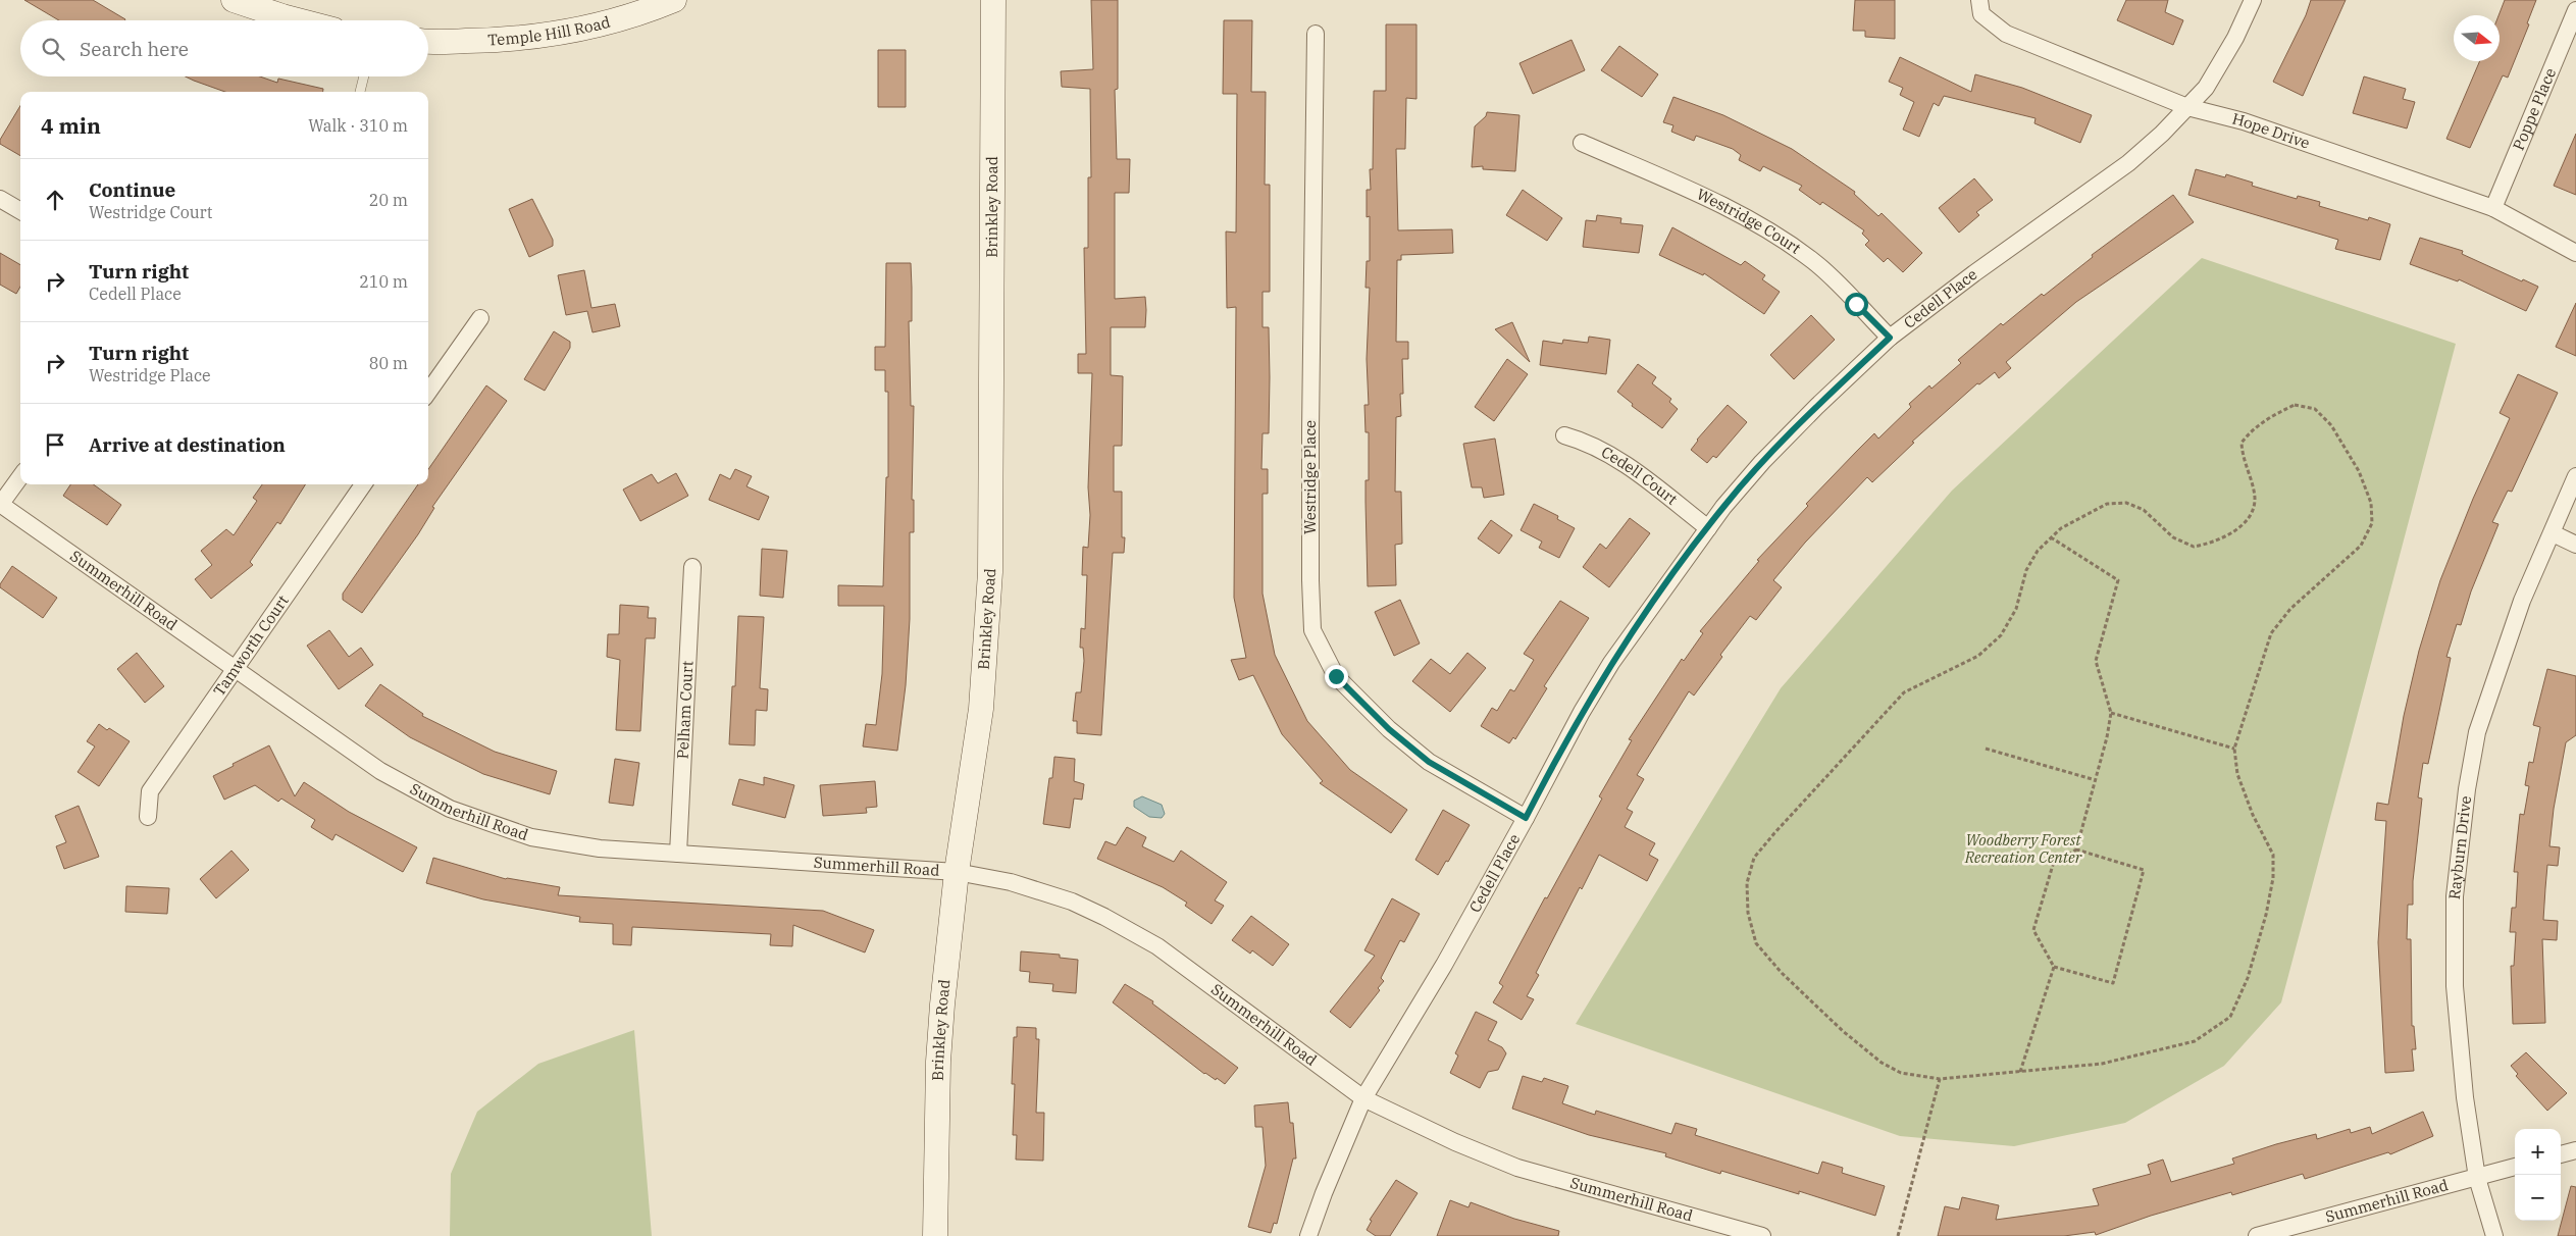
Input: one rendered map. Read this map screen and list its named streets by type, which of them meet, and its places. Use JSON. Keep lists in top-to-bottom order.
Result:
{
  "streets": {
    "main road": ["Temple Hill Road", "Brinkley Road"],
    "street": [
      "Poppe Place",
      "Hope Drive",
      "Westridge Court",
      "Cedell Place",
      "Westridge Place",
      "Cedell Court",
      "Summerhill Road",
      "Tamworth Court",
      "Pelham Court",
      "Rayburn Drive"
    ]
  },
  "crossings": [
    ["Poppe Place", "Hope Drive"],
    ["Hope Drive", "Cedell Place"],
    ["Brinkley Road", "Summerhill Road"],
    ["Westridge Court", "Cedell Place"],
    ["Cedell Place", "Westridge Place"],
    ["Cedell Place", "Cedell Court"],
    ["Cedell Place", "Summerhill Road"],
    ["Summerhill Road", "Tamworth Court"],
    ["Summerhill Road", "Pelham Court"],
    ["Summerhill Road", "Rayburn Drive"]
  ],
  "parks": ["Woodberry Forest Recreation Center"],
  "north": "right",
  "page": {
    "search": "Search here",
    "heading": ["4 min", "Walk · 310 m"],
    "list": [
      ["Continue", "Westridge Court", "20 m"],
      ["Turn right", "Cedell Place", "210 m"],
      ["Turn right", "Westridge Place", "80 m"],
      "Arrive at destination"
    ],
    "map_buttons": ["+", "−"]
  }
}
